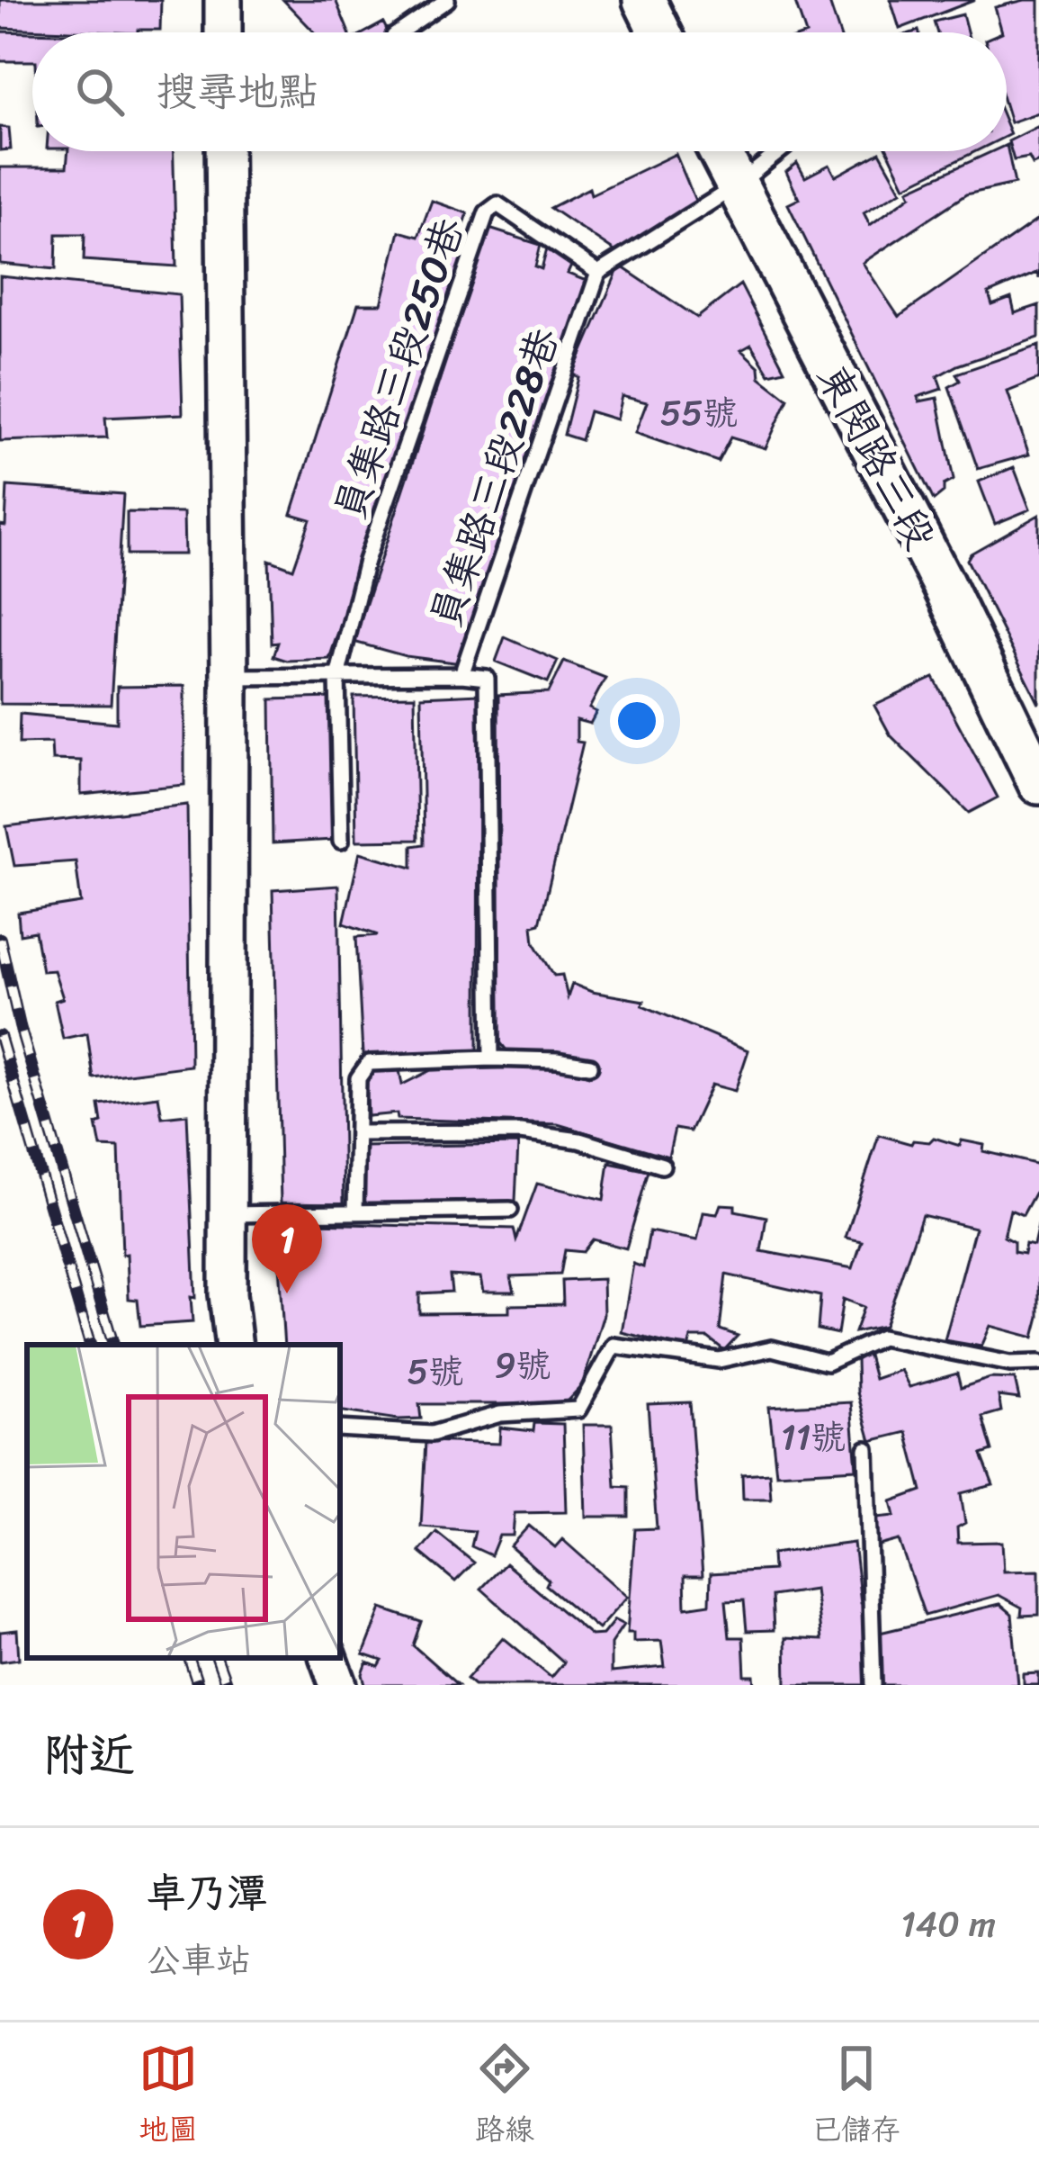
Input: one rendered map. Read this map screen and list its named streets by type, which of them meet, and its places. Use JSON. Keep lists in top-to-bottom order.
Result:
{
  "streets": {
    "main road": ["東閔路三段"],
    "lane": ["員集路三段250巷", "員集路三段228巷"]
  },
  "crossings": [
    ["員集路三段250巷", "員集路三段228巷"]
  ],
  "house_numbers": [
    "55號",
    "9號",
    "5號",
    "11號"
  ],
  "page": {
    "search": "搜尋地點",
    "pins": "1",
    "heading": "附近",
    "list": [
      {
        "mark": "1",
        "name": "卓乃潭",
        "note": "公車站",
        "value": "140 m"
      }
    ],
    "nav": ["地圖", "路線", "已儲存"]
  }
}
